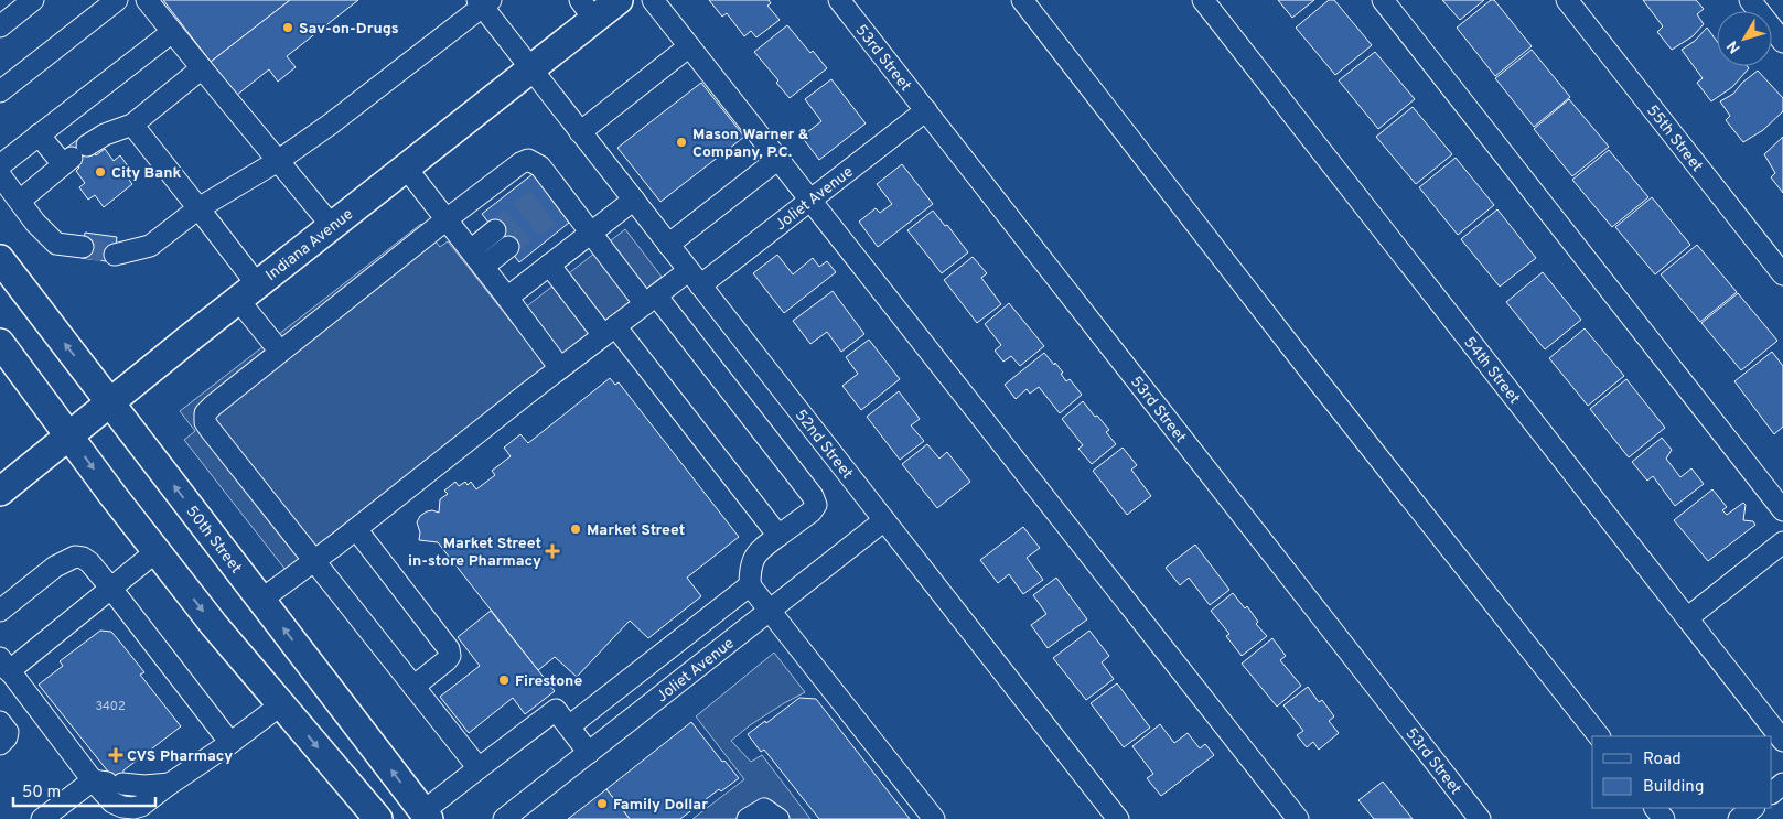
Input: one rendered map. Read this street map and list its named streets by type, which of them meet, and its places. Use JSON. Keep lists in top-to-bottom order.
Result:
{
  "streets": {
    "main road": ["Indiana Avenue", "50th Street"],
    "street": [
      "53rd Street",
      "55th Street",
      "Joliet Avenue",
      "54th Street",
      "52nd Street"
    ]
  },
  "crossings": [
    ["53rd Street", "Joliet Avenue"],
    ["Joliet Avenue", "52nd Street"],
    ["Joliet Avenue", "50th Street"],
    ["Indiana Avenue", "52nd Street"],
    ["Indiana Avenue", "50th Street"]
  ],
  "places": {
    "other": [
      "Sav-on-Drugs",
      "Mason Warner & Company, P.C.",
      "City Bank",
      "Market Street",
      "Firestone",
      "Family Dollar"
    ],
    "health": ["Market Street in-store Pharmacy", "CVS Pharmacy"]
  },
  "house_numbers": ["3402"],
  "legend": ["Road", "Building"],
  "scale_bar": "50 m",
  "north": "bottom left"
}
